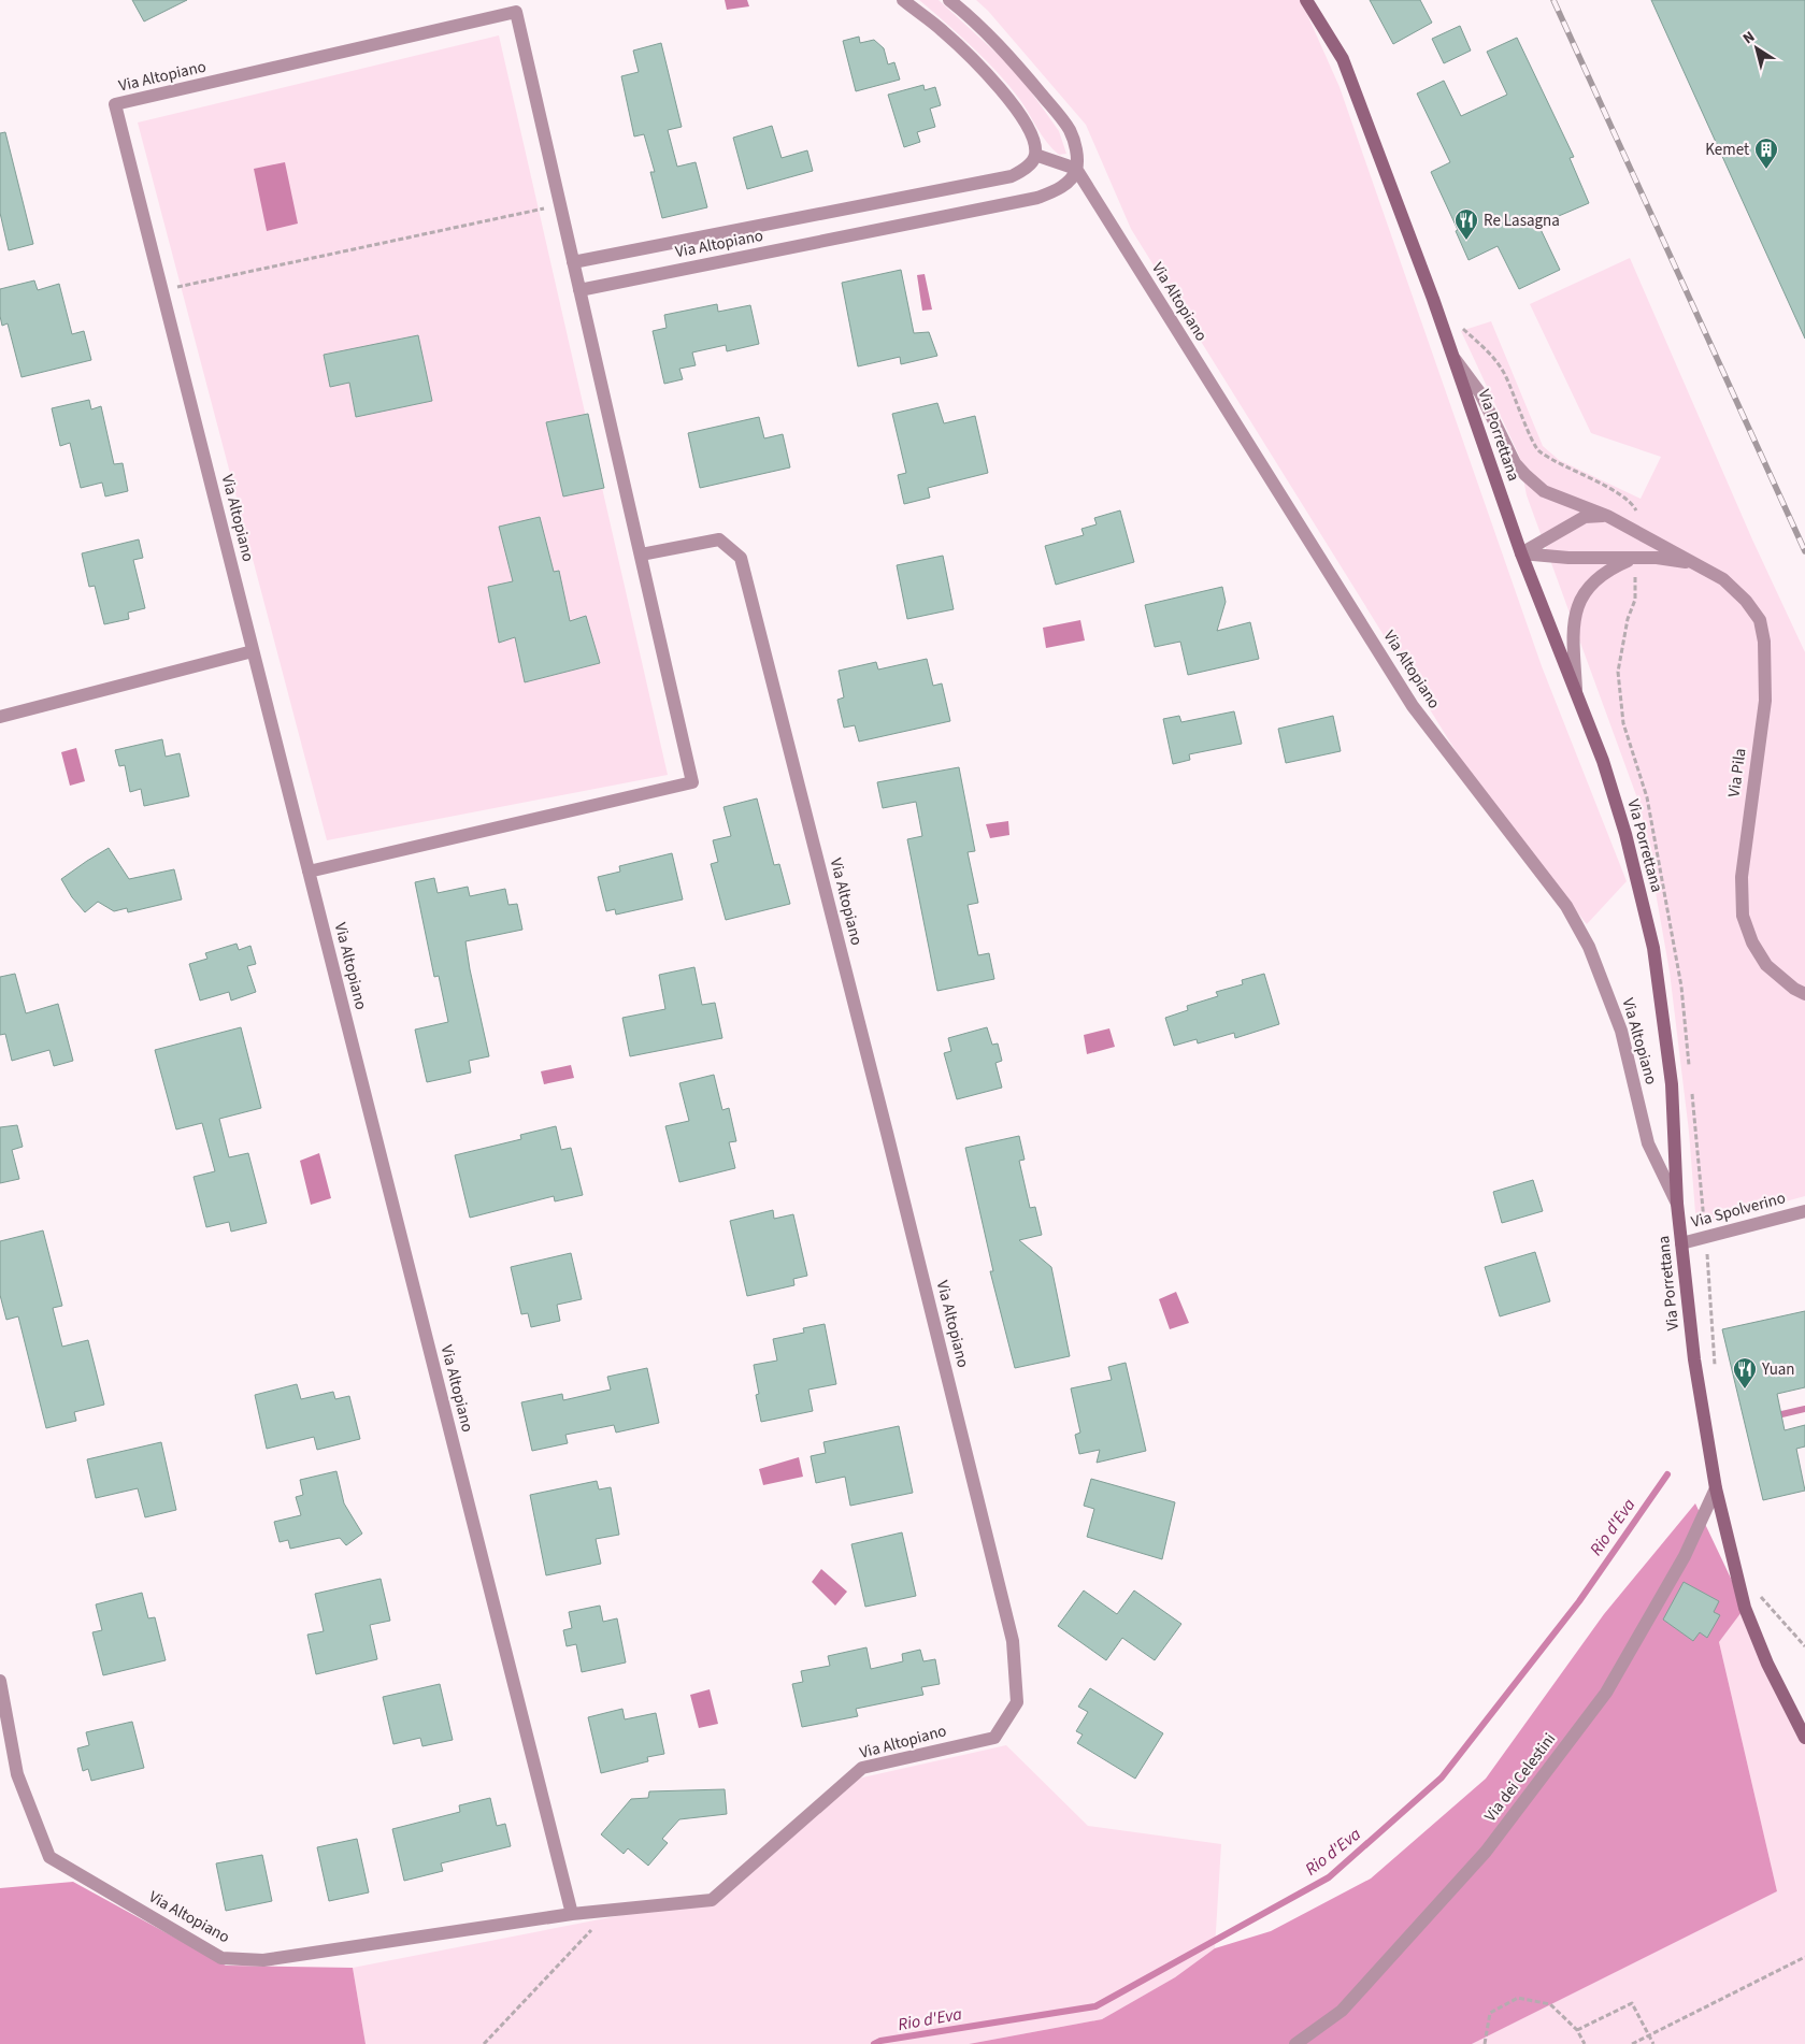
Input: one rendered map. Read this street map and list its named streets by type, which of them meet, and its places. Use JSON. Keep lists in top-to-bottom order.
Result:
{
  "streets": {
    "main road": ["Via Porrettana"],
    "street": [
      "Via Altopiano",
      "Via Pila",
      "Via Spolverino",
      "Via dei Celestini"
    ]
  },
  "crossings": [
    ["Via Altopiano", "Via Porrettana"],
    ["Via Porrettana", "Via Pila"],
    ["Via Porrettana", "Via Spolverino"],
    ["Via Porrettana", "Via dei Celestini"]
  ],
  "water": ["Rio d'Eva"],
  "places": {
    "building": ["Kemet"],
    "restaurant": ["Re Lasagna", "Yuan"]
  },
  "north": "top left"
}
